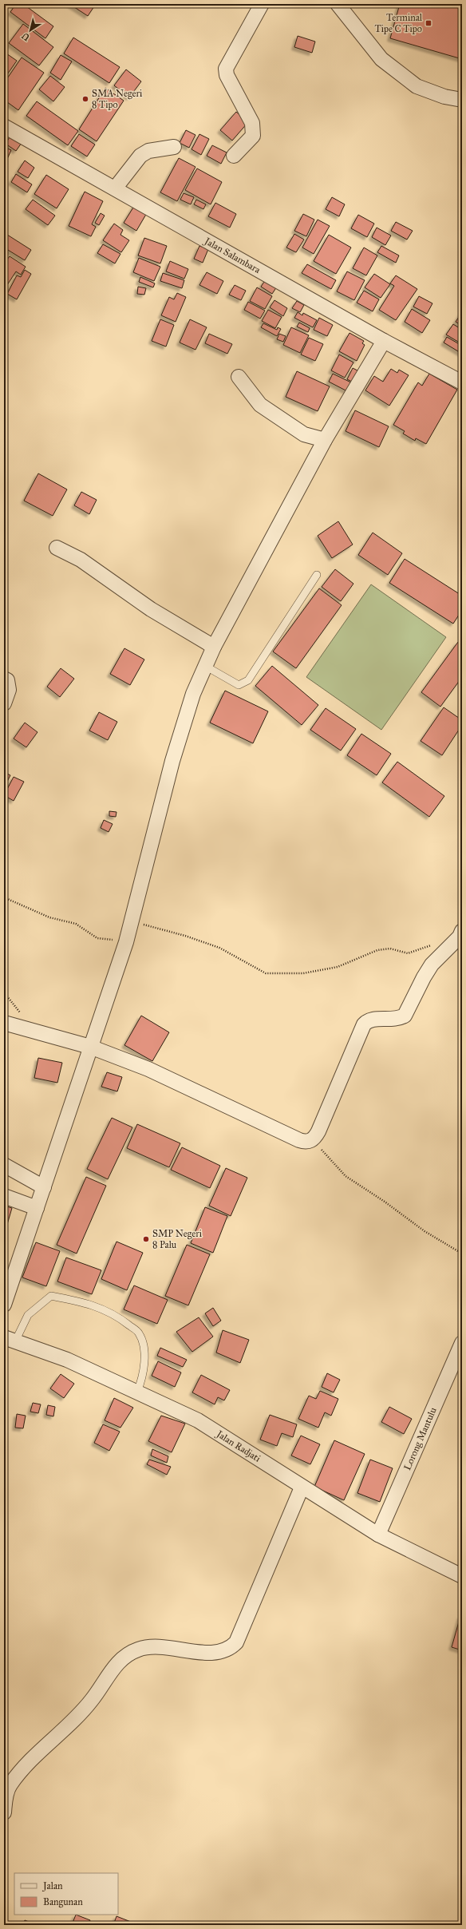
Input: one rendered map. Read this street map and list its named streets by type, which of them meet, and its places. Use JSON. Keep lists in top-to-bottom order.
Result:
{
  "streets": {
    "street": ["Jalan Salambara", "Lorong Mantulu", "Jalan Radjati"]
  },
  "crossings": [
    ["Lorong Mantulu", "Jalan Radjati"]
  ],
  "places": {
    "transit": ["Terminal Tipe C Tipo"],
    "other": ["SMA Negeri 8 Tipo", "SMP Negeri 8 Palu"]
  },
  "legend": ["Jalan", "Bangunan"],
  "north": "bottom left"
}
